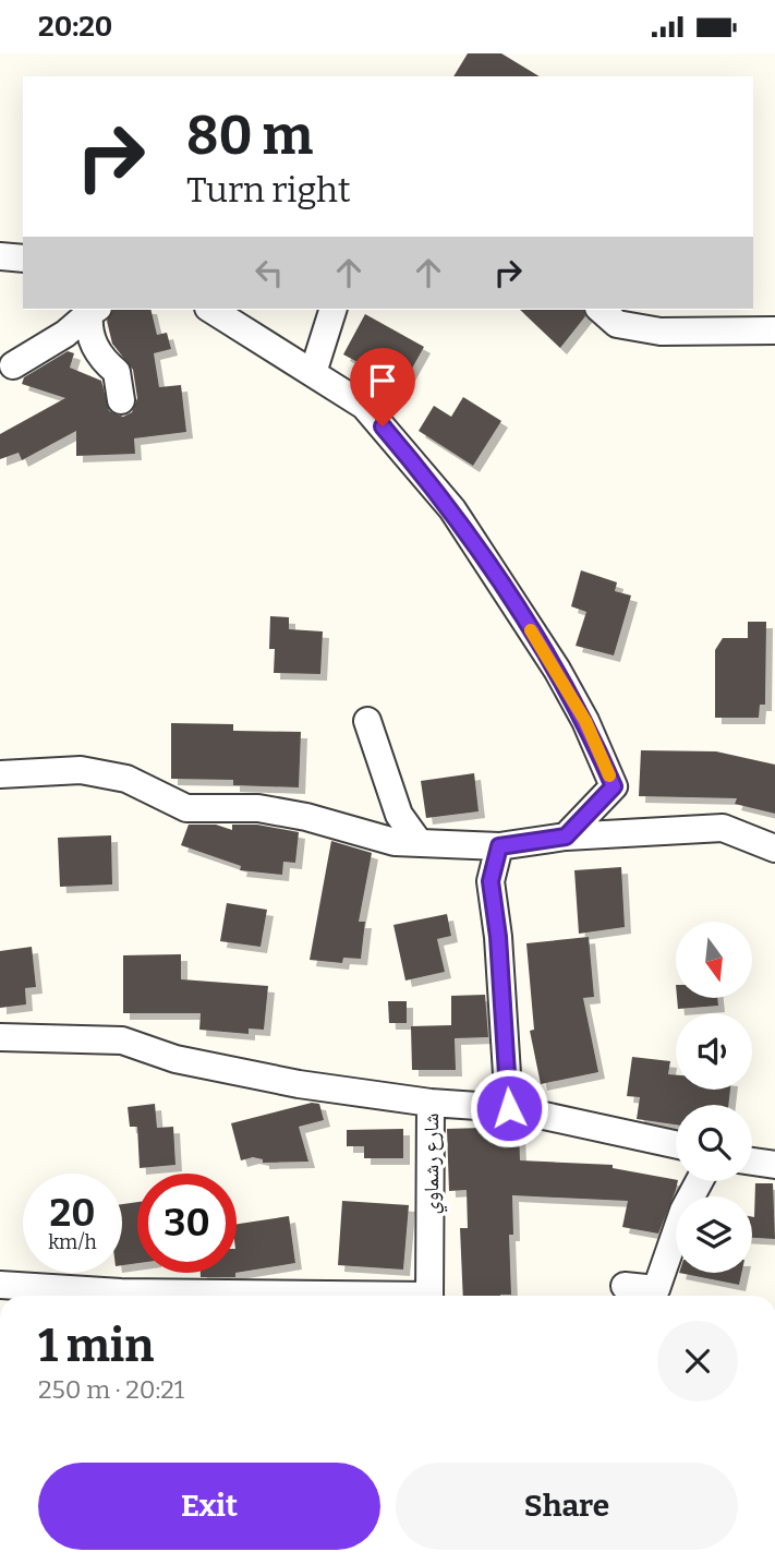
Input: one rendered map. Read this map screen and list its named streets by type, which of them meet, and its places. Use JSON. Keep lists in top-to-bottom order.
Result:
{
  "streets": {
    "street": ["شارع رشماوي"]
  },
  "north": "bottom",
  "page": {
    "status": "20:20",
    "turn": ["80 m", "Turn right"],
    "speed": "20 km/h",
    "limit": "30",
    "heading": ["1 min", "250 m · 20:21"],
    "buttons": ["Exit", "Share"]
  }
}
